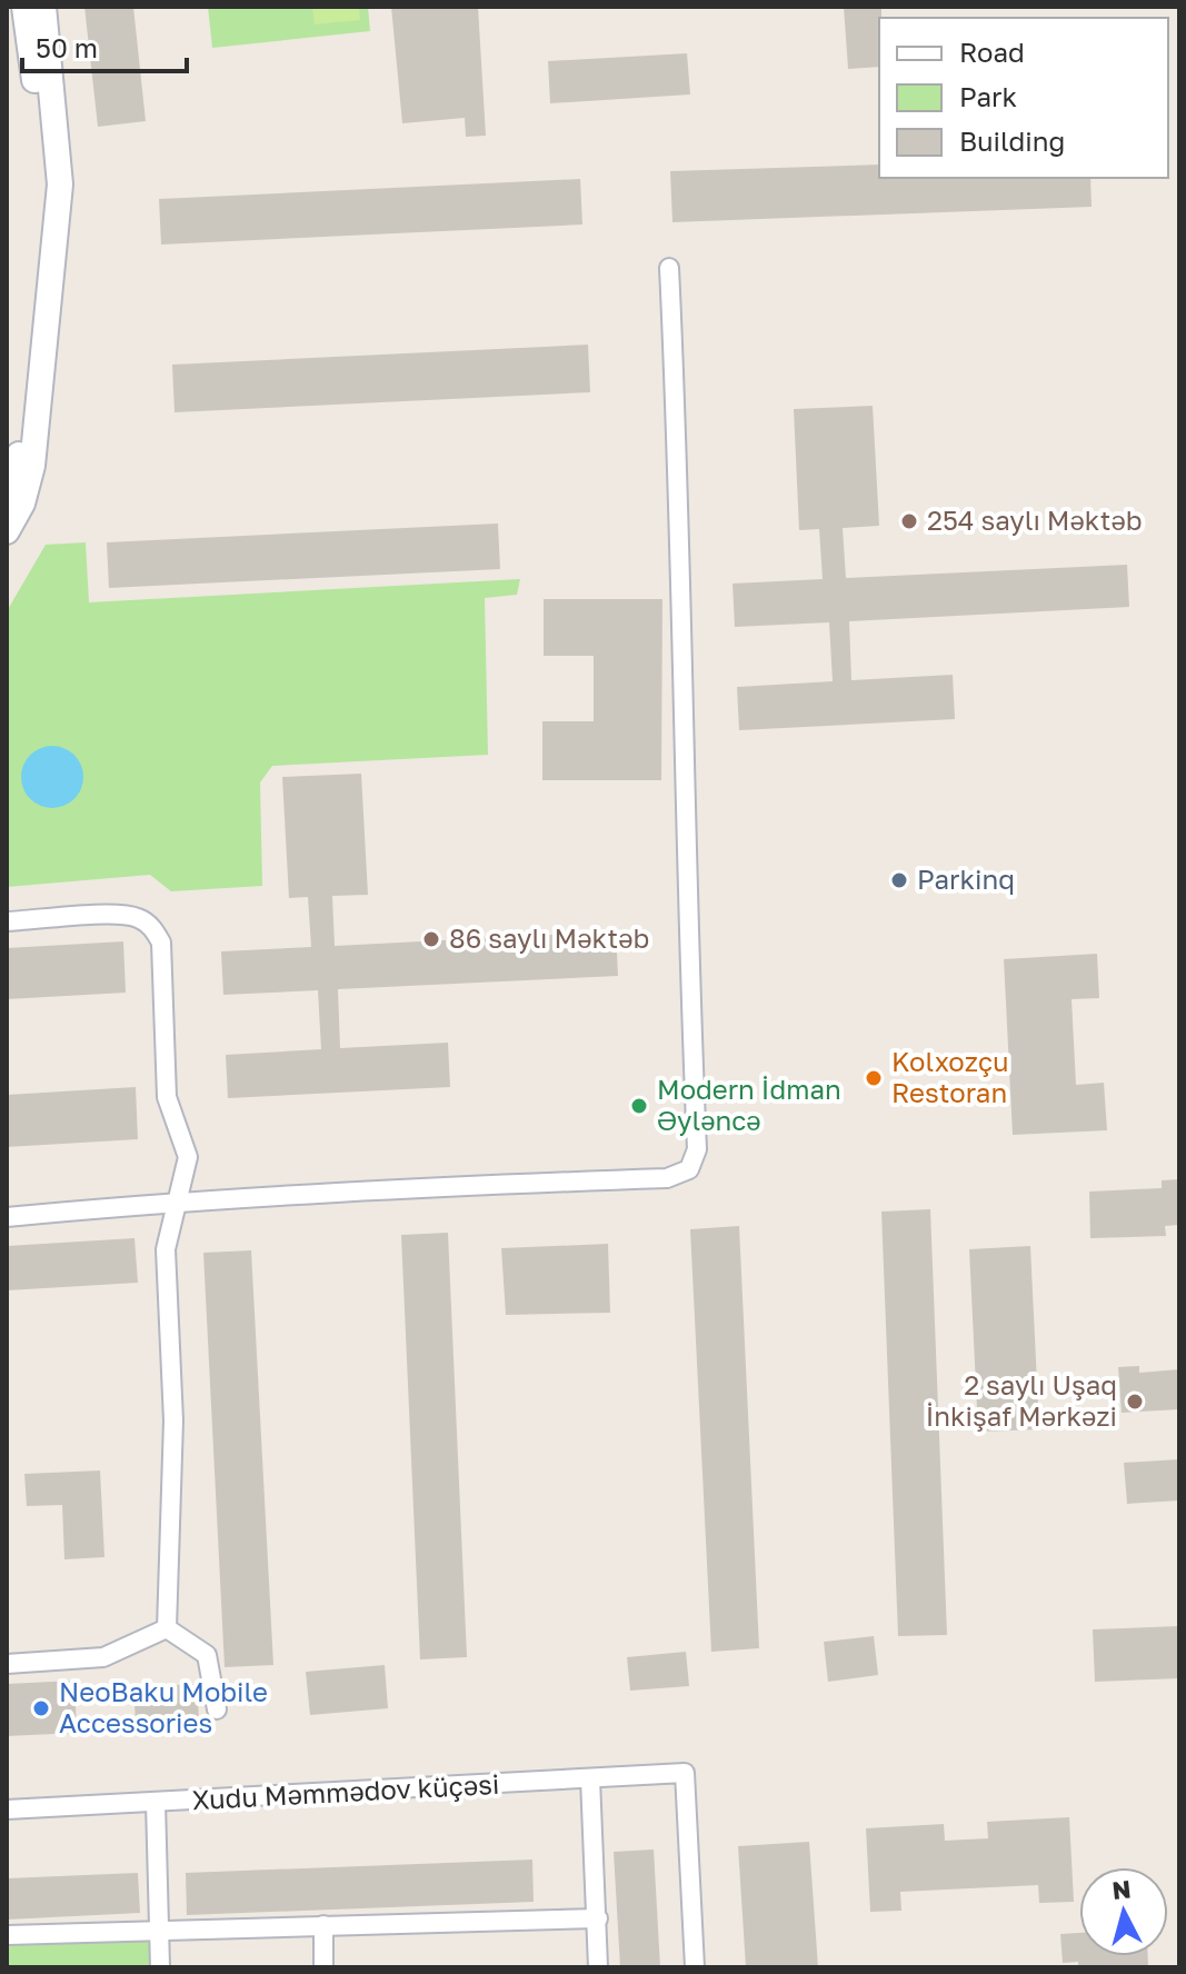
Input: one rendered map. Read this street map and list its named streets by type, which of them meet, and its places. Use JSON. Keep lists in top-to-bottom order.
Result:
{
  "streets": {
    "street": ["Xudu Məmmədov küçəsi"]
  },
  "places": [
    "254 saylı Məktəb",
    "Parkinq",
    "86 saylı Məktəb",
    "Kolxozçu Restoran",
    "Modern İdman Əyləncə",
    "2 saylı Uşaq İnkişaf Mərkəzi",
    "NeoBaku Mobile Accessories"
  ],
  "legend": ["Road", "Park", "Building"],
  "scale_bar": "50 m",
  "north": "top"
}
